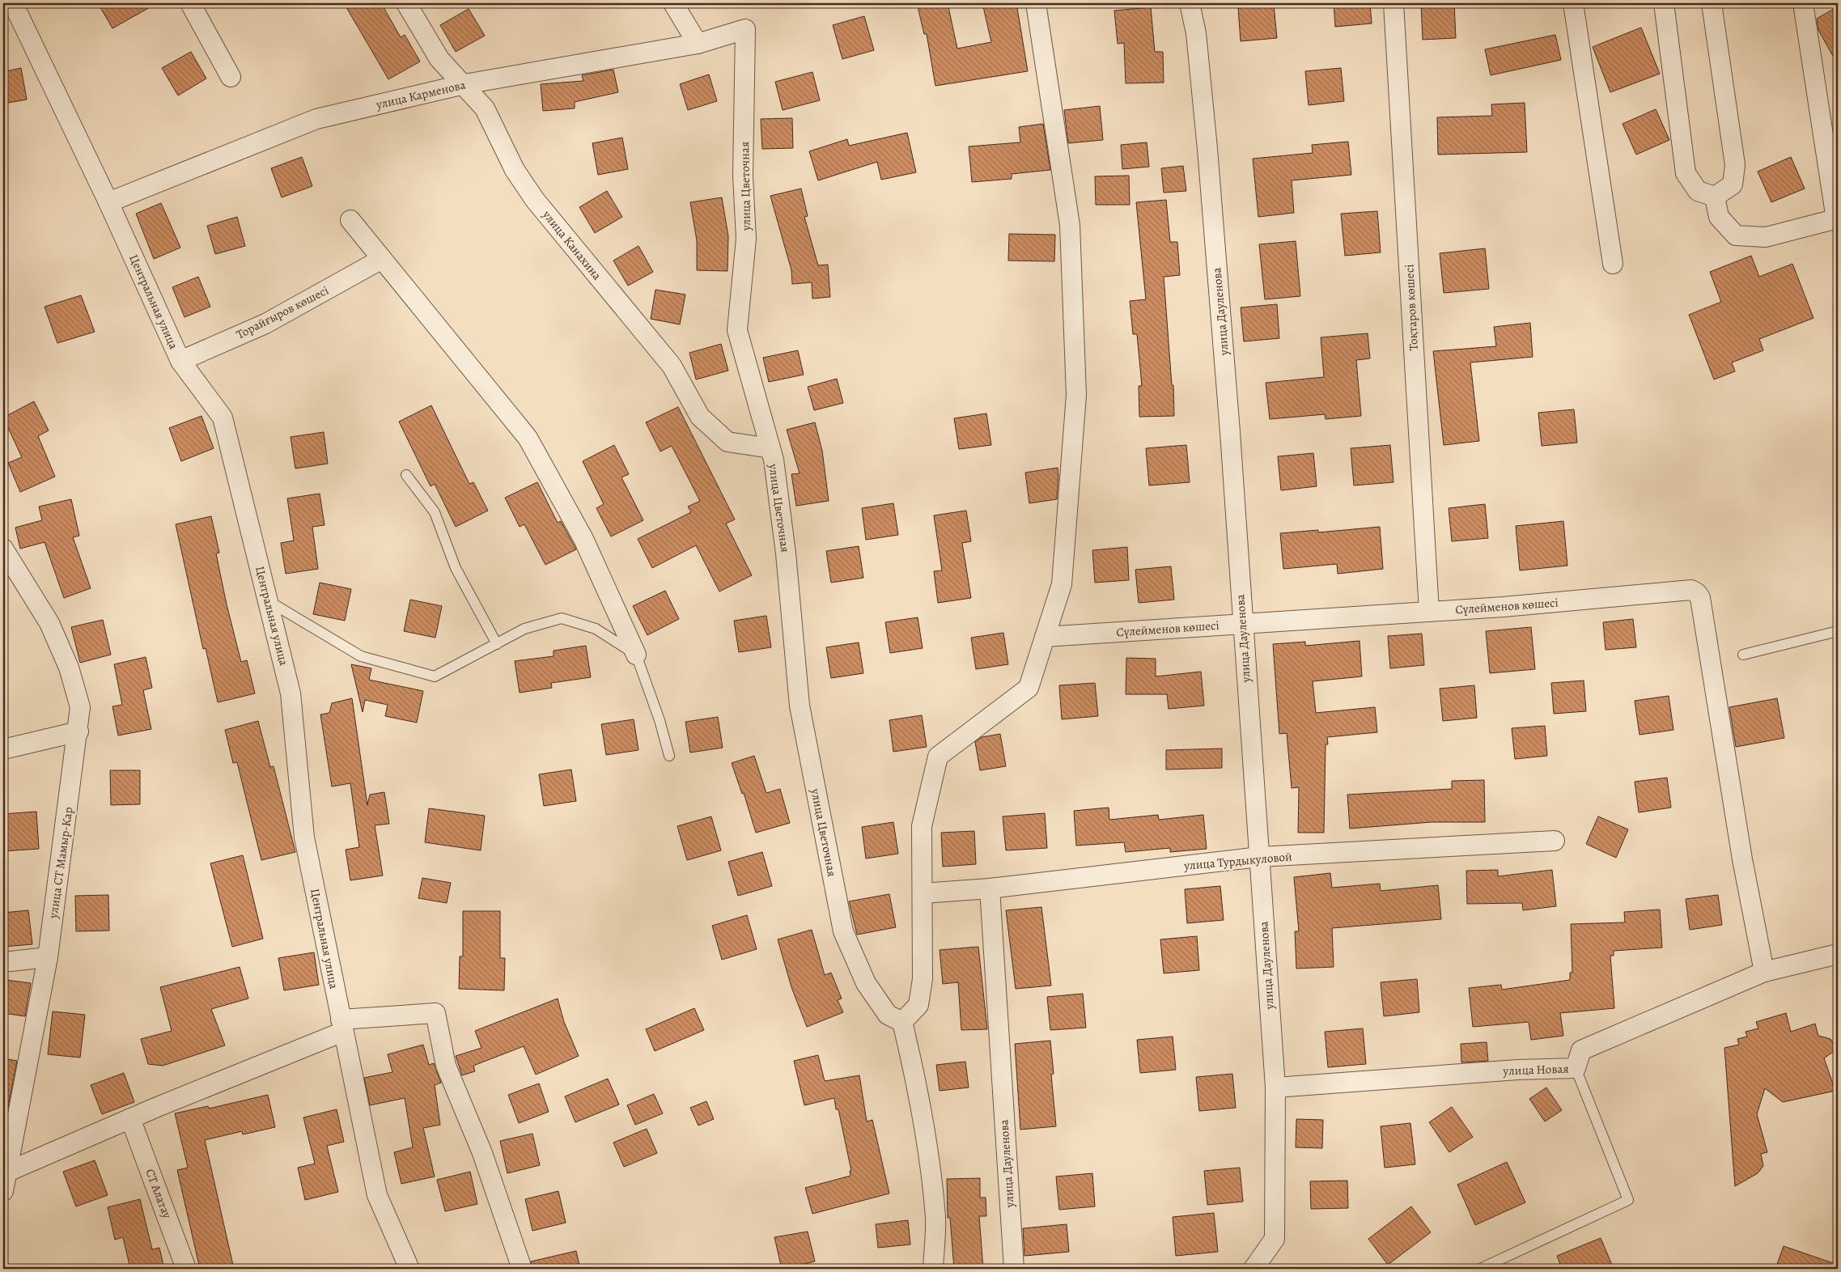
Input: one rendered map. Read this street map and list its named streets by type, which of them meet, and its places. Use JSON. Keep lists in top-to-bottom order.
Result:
{
  "streets": {
    "street": [
      "улица Карменова",
      "улица Цветочная",
      "улица Канахина",
      "Центральная улица",
      "Тоқтаров көшесі",
      "улица Дауленова",
      "Торайғыров көшесі",
      "Сүлейменов көшесі",
      "улица Турдыкуловой",
      "улица СТ Мамыр-Кар",
      "улица Новая",
      "СТ Алатау"
    ]
  },
  "crossings": [
    ["улица Карменова", "улица Цветочная"],
    ["улица Карменова", "улица Канахина"],
    ["улица Карменова", "Центральная улица"],
    ["улица Цветочная", "улица Канахина"],
    ["Центральная улица", "Торайғыров көшесі"],
    ["Тоқтаров көшесі", "Сүлейменов көшесі"],
    ["улица Дауленова", "Сүлейменов көшесі"],
    ["улица Дауленова", "улица Турдыкуловой"],
    ["улица Дауленова", "улица Новая"],
    ["Сүлейменов көшесі", "улица Новая"]
  ]
}
